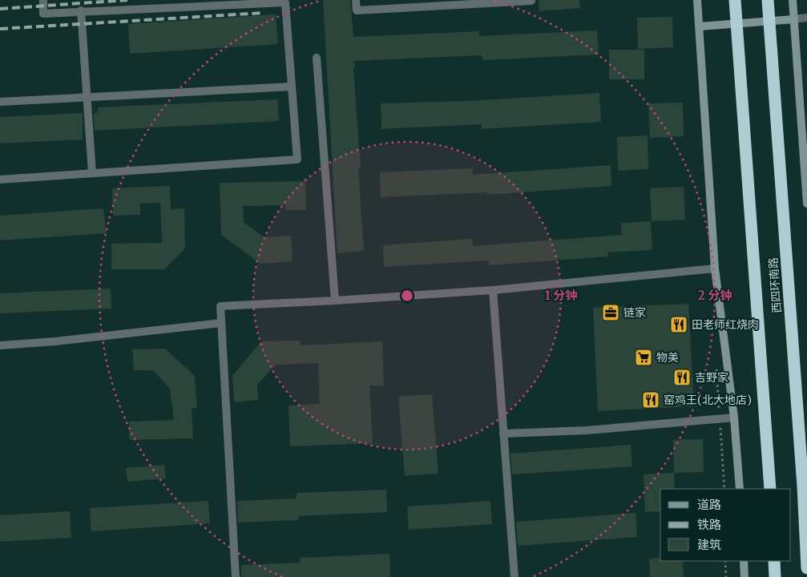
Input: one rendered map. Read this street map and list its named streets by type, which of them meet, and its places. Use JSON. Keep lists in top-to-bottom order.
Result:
{
  "streets": {
    "highway": ["西四环南路"]
  },
  "places": {
    "office": ["链家"],
    "restaurant": ["田老师红烧肉", "吉野家", "窑鸡王(北大地店)"],
    "supermarket": ["物美"]
  },
  "legend": ["道路", "铁路", "建筑"],
  "rings": ["1 分钟", "2 分钟"]
}
